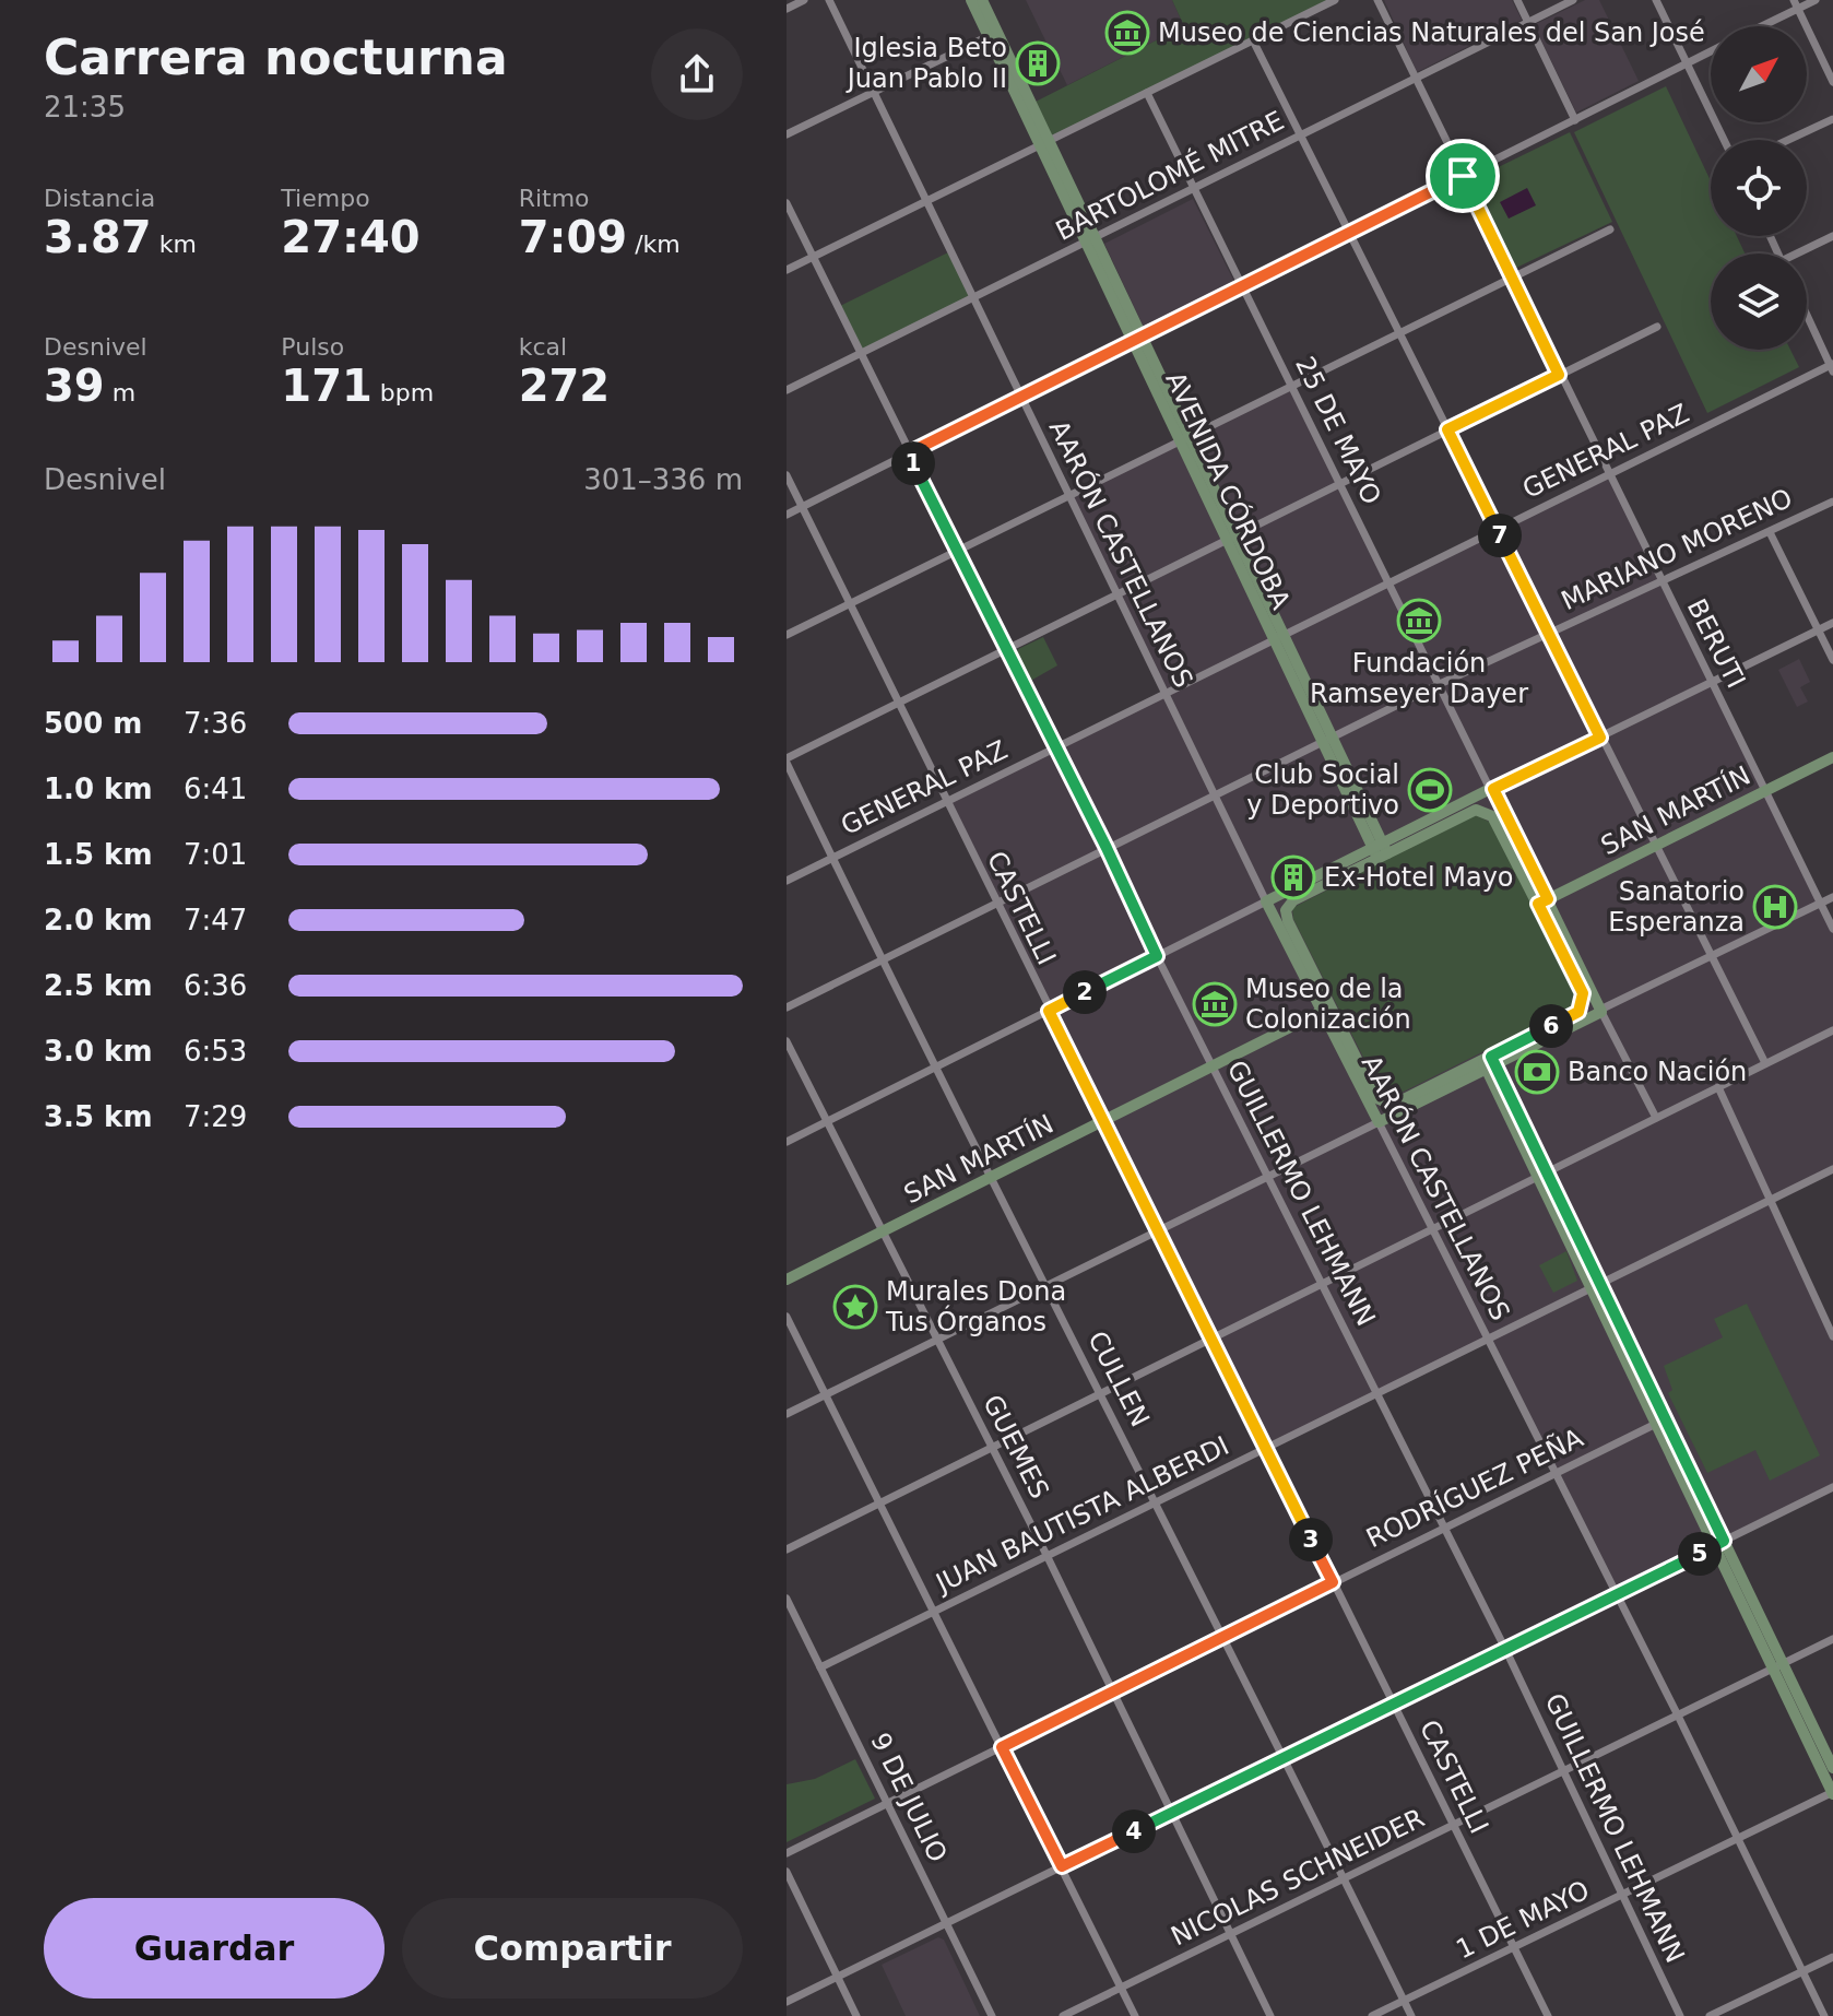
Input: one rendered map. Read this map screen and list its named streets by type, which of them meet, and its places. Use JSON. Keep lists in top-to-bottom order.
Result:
{
  "streets": {
    "main road": [
      "25 DE MAYO",
      "AVENIDA CÓRDOBA",
      "AARÓN CASTELLANOS",
      "SAN MARTÍN"
    ],
    "street": [
      "BARTOLOMÉ MITRE",
      "GENERAL PAZ",
      "MARIANO MORENO",
      "BERUTI",
      "CASTELLI",
      "GUILLERMO LEHMANN",
      "CULLEN",
      "GUEMES",
      "RODRÍGUEZ PEÑA",
      "JUAN BAUTISTA ALBERDI",
      "9 DE JULIO",
      "NICOLAS SCHNEIDER",
      "1 DE MAYO"
    ]
  },
  "crossings": [
    ["BARTOLOMÉ MITRE", "25 DE MAYO"],
    ["BARTOLOMÉ MITRE", "AVENIDA CÓRDOBA"],
    ["BARTOLOMÉ MITRE", "AARÓN CASTELLANOS"],
    ["BARTOLOMÉ MITRE", "BERUTI"],
    ["BARTOLOMÉ MITRE", "GUILLERMO LEHMANN"],
    ["25 DE MAYO", "GENERAL PAZ"],
    ["25 DE MAYO", "AVENIDA CÓRDOBA"],
    ["25 DE MAYO", "MARIANO MORENO"],
    ["25 DE MAYO", "AARÓN CASTELLANOS"],
    ["25 DE MAYO", "SAN MARTÍN"],
    ["GENERAL PAZ", "AVENIDA CÓRDOBA"],
    ["GENERAL PAZ", "AARÓN CASTELLANOS"],
    ["GENERAL PAZ", "BERUTI"],
    ["GENERAL PAZ", "CASTELLI"],
    ["GENERAL PAZ", "GUILLERMO LEHMANN"],
    ["GENERAL PAZ", "CULLEN"],
    ["AVENIDA CÓRDOBA", "MARIANO MORENO"],
    ["AVENIDA CÓRDOBA", "AARÓN CASTELLANOS"],
    ["AVENIDA CÓRDOBA", "SAN MARTÍN"],
    ["MARIANO MORENO", "AARÓN CASTELLANOS"],
    ["MARIANO MORENO", "BERUTI"],
    ["MARIANO MORENO", "CASTELLI"],
    ["MARIANO MORENO", "GUILLERMO LEHMANN"],
    ["MARIANO MORENO", "CULLEN"],
    ["AARÓN CASTELLANOS", "SAN MARTÍN"],
    ["AARÓN CASTELLANOS", "RODRÍGUEZ PEÑA"],
    ["AARÓN CASTELLANOS", "JUAN BAUTISTA ALBERDI"],
    ["AARÓN CASTELLANOS", "NICOLAS SCHNEIDER"],
    ["AARÓN CASTELLANOS", "1 DE MAYO"],
    ["BERUTI", "SAN MARTÍN"],
    ["SAN MARTÍN", "CASTELLI"],
    ["SAN MARTÍN", "GUILLERMO LEHMANN"],
    ["SAN MARTÍN", "CULLEN"],
    ["SAN MARTÍN", "GUEMES"],
    ["CASTELLI", "RODRÍGUEZ PEÑA"],
    ["CASTELLI", "JUAN BAUTISTA ALBERDI"],
    ["CASTELLI", "NICOLAS SCHNEIDER"],
    ["CASTELLI", "1 DE MAYO"],
    ["GUILLERMO LEHMANN", "RODRÍGUEZ PEÑA"],
    ["GUILLERMO LEHMANN", "JUAN BAUTISTA ALBERDI"],
    ["GUILLERMO LEHMANN", "NICOLAS SCHNEIDER"],
    ["GUILLERMO LEHMANN", "1 DE MAYO"],
    ["CULLEN", "RODRÍGUEZ PEÑA"],
    ["CULLEN", "JUAN BAUTISTA ALBERDI"],
    ["CULLEN", "NICOLAS SCHNEIDER"],
    ["CULLEN", "1 DE MAYO"],
    ["GUEMES", "RODRÍGUEZ PEÑA"],
    ["GUEMES", "JUAN BAUTISTA ALBERDI"],
    ["GUEMES", "NICOLAS SCHNEIDER"],
    ["RODRÍGUEZ PEÑA", "9 DE JULIO"],
    ["JUAN BAUTISTA ALBERDI", "9 DE JULIO"]
  ],
  "places": {
    "museum": ["Museo de Ciencias Naturales del San José", "Fundación Ramseyer Dayer", "Museo de la Colonización"],
    "building": ["Iglesia Beto Juan Pablo II", "Ex-Hotel Mayo"],
    "sports": ["Club Social y Deportivo"],
    "hospital": ["Sanatorio Esperanza"],
    "bank": ["Banco Nación"],
    "place": ["Murales Dona Tus Órganos"]
  },
  "north": "top right",
  "page": {
    "heading": ["Carrera nocturna", "21:35"],
    "stats": [
      ["Distancia", "3.87 km"],
      ["Tiempo", "27:40"],
      ["Ritmo", "7:09 /km"],
      ["Desnivel", "39 m"],
      ["Pulso", "171 bpm"],
      ["kcal", "272"]
    ],
    "pins": [
      "1",
      "7",
      "2",
      "6",
      "3",
      "5",
      "4"
    ],
    "chart": ["Desnivel", "301–336 m"],
    "list": [
      {
        "name": "500 m",
        "note": "7:36"
      },
      {
        "name": "1.0 km",
        "note": "6:41"
      },
      {
        "name": "1.5 km",
        "note": "7:01"
      },
      {
        "name": "2.0 km",
        "note": "7:47"
      },
      {
        "name": "2.5 km",
        "note": "6:36"
      },
      {
        "name": "3.0 km",
        "note": "6:53"
      },
      {
        "name": "3.5 km",
        "note": "7:29"
      }
    ],
    "buttons": ["Guardar", "Compartir"]
  }
}
